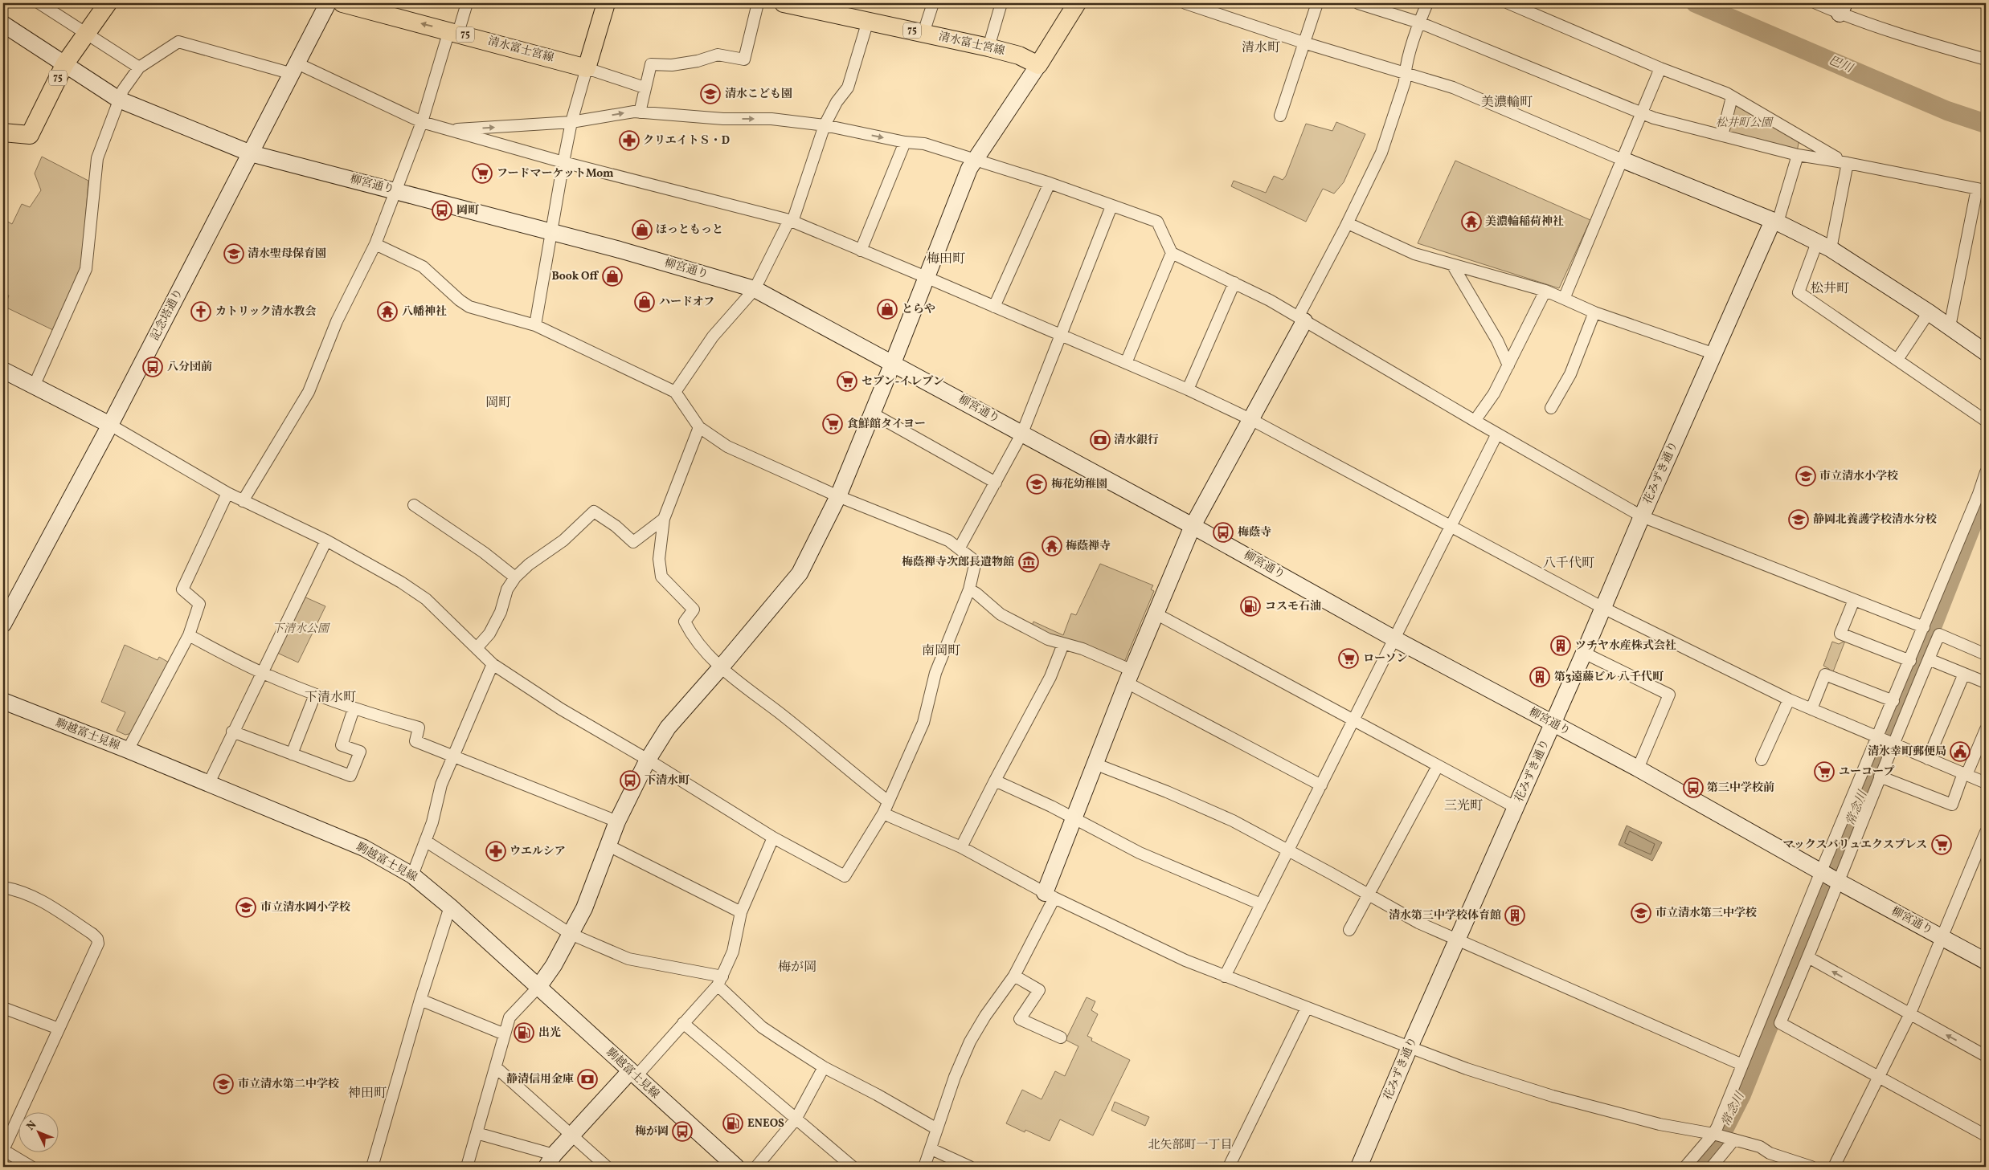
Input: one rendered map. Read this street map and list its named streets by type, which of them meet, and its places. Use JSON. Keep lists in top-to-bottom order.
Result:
{
  "streets": {
    "main road": ["75", "清水富士宮線"],
    "street": [
      "柳宮通り",
      "記念塔通り",
      "花みずき通り",
      "駒越富士見線"
    ]
  },
  "crossings": [
    ["75", "柳宮通り"],
    ["柳宮通り", "記念塔通り"],
    ["柳宮通り", "花みずき通り"]
  ],
  "districts": [
    "清水町",
    "美濃輪町",
    "梅田町",
    "松井町",
    "岡町",
    "八千代町",
    "南岡町",
    "下清水町",
    "三光町",
    "梅が岡",
    "神田町",
    "北矢部町一丁目"
  ],
  "water": ["巴川", "常念川"],
  "parks": ["松井町公園", "下清水公園"],
  "places": {
    "school or university": [
      "清水こども園",
      "清水聖母保育園",
      "市立清水小学校",
      "梅花幼稚園",
      "静岡北養護学校清水分校",
      "市立清水岡小学校",
      "市立清水第三中学校",
      "市立清水第二中学校"
    ],
    "pharmacy": ["クリエイトＳ・D", "ウエルシア"],
    "supermarket": [
      "フードマーケットMom",
      "セブン-イレブン",
      "食鮮館タイヨー",
      "ローソン",
      "ユーコープ",
      "マックスバリュエクスプレス"
    ],
    "bus stop": [
      "岡町",
      "八分団前",
      "梅蔭寺",
      "下清水町",
      "第三中学校前",
      "梅が岡"
    ],
    "temple": ["美濃輪稲荷神社", "八幡神社", "梅蔭禅寺"],
    "shop": [
      "ほっともっと",
      "Book Off",
      "ハードオフ",
      "とらや"
    ],
    "church": ["カトリック清水教会"],
    "bank": ["清水銀行", "静清信用金庫"],
    "museum": ["梅蔭禅寺次郎長遺物館"],
    "fuel station": ["コスモ石油", "出光", "ENEOS"],
    "building": ["ツチヤ水産株式会社", "第3遠藤ビル 八千代町", "清水第三中学校体育館"],
    "public building": ["清水幸町郵便局"]
  },
  "north": "top left"
}
